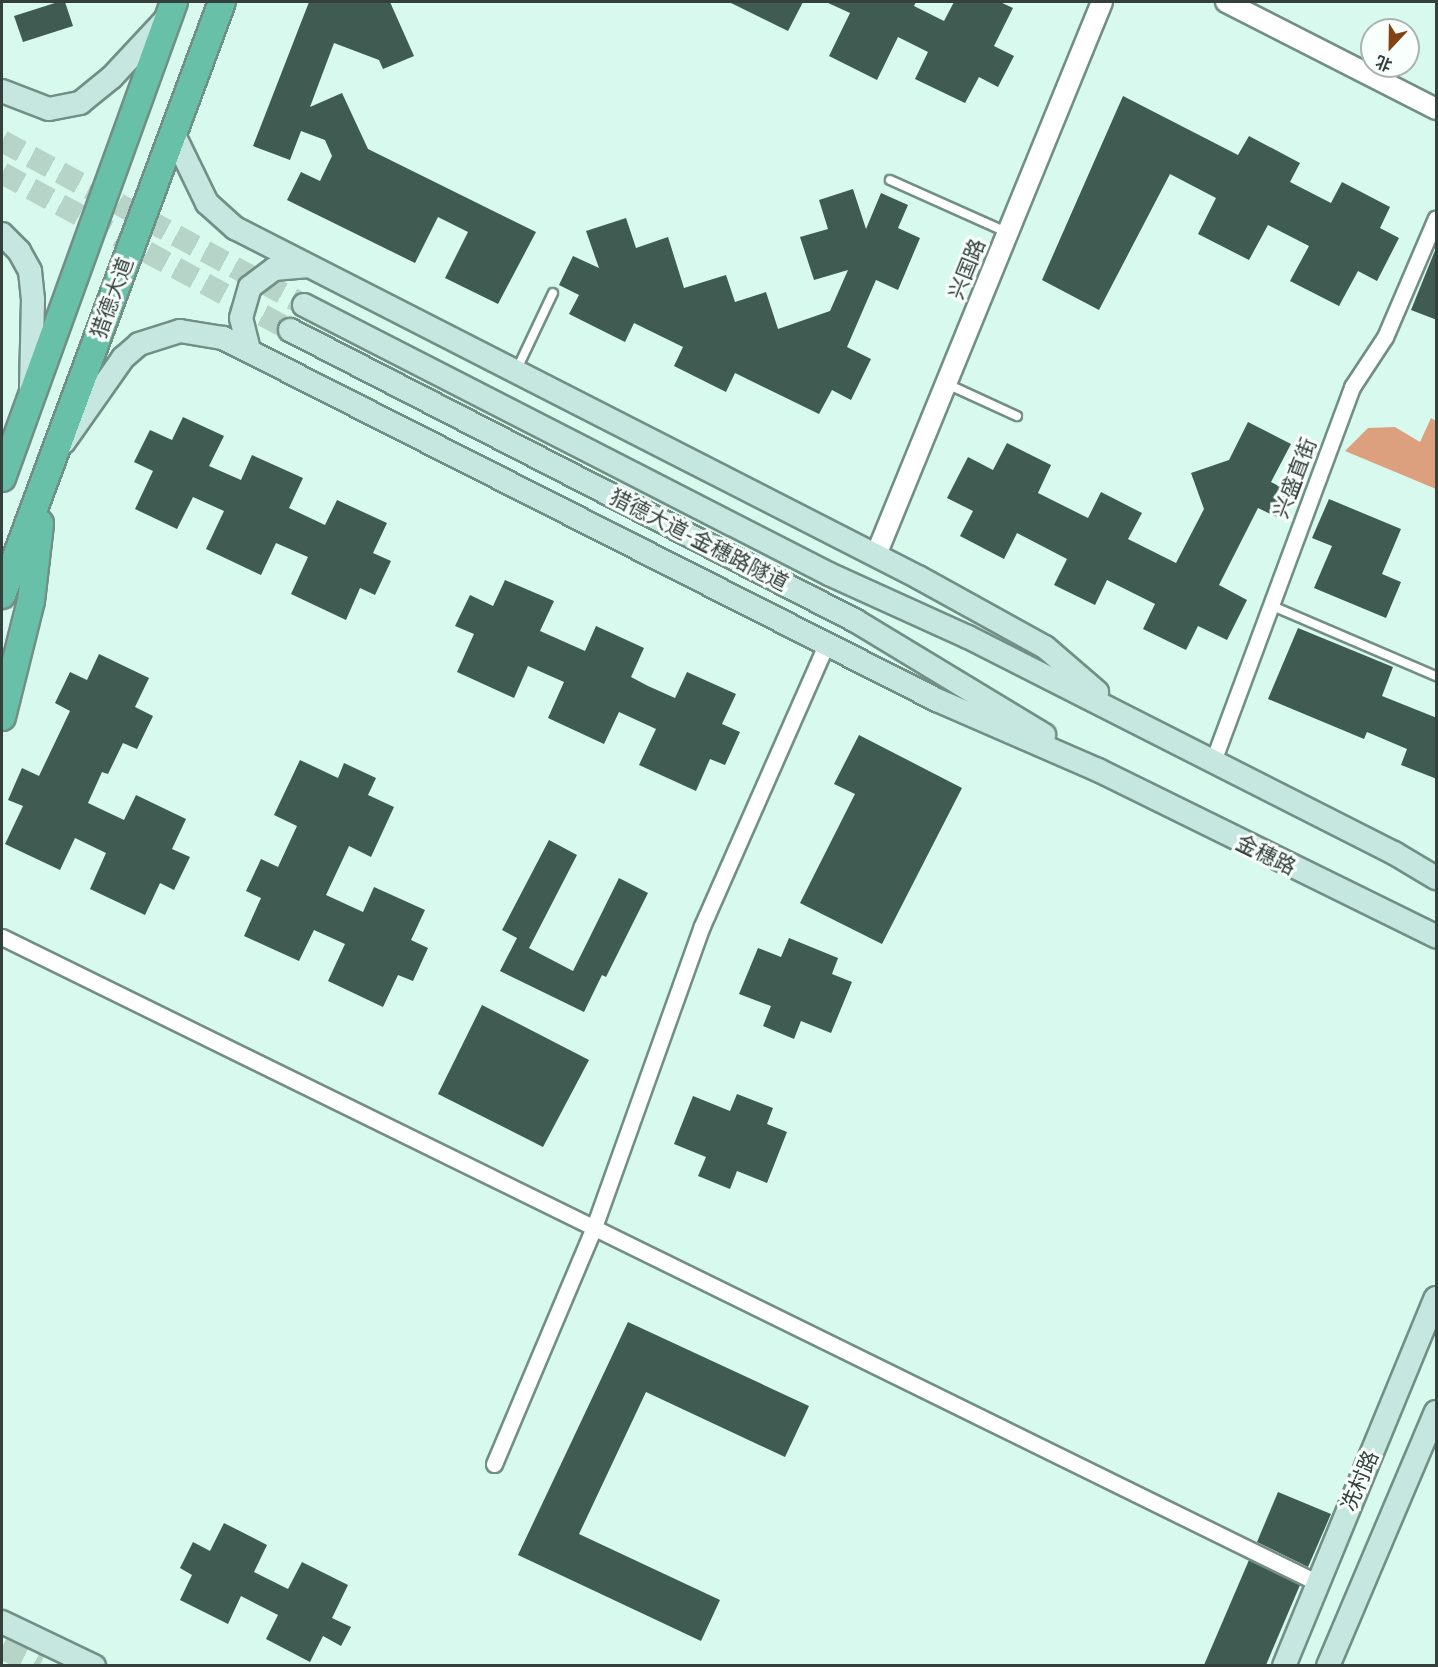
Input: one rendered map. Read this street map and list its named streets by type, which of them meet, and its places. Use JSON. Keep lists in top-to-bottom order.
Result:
{
  "streets": {
    "highway": ["猎德大道"],
    "main road": ["猎德大道-金穗路隧道", "金穗路", "冼村路"],
    "street": ["兴国路", "兴盛直街"]
  },
  "crossings": [
    ["猎德大道-金穗路隧道", "金穗路"]
  ],
  "north": "bottom"
}
